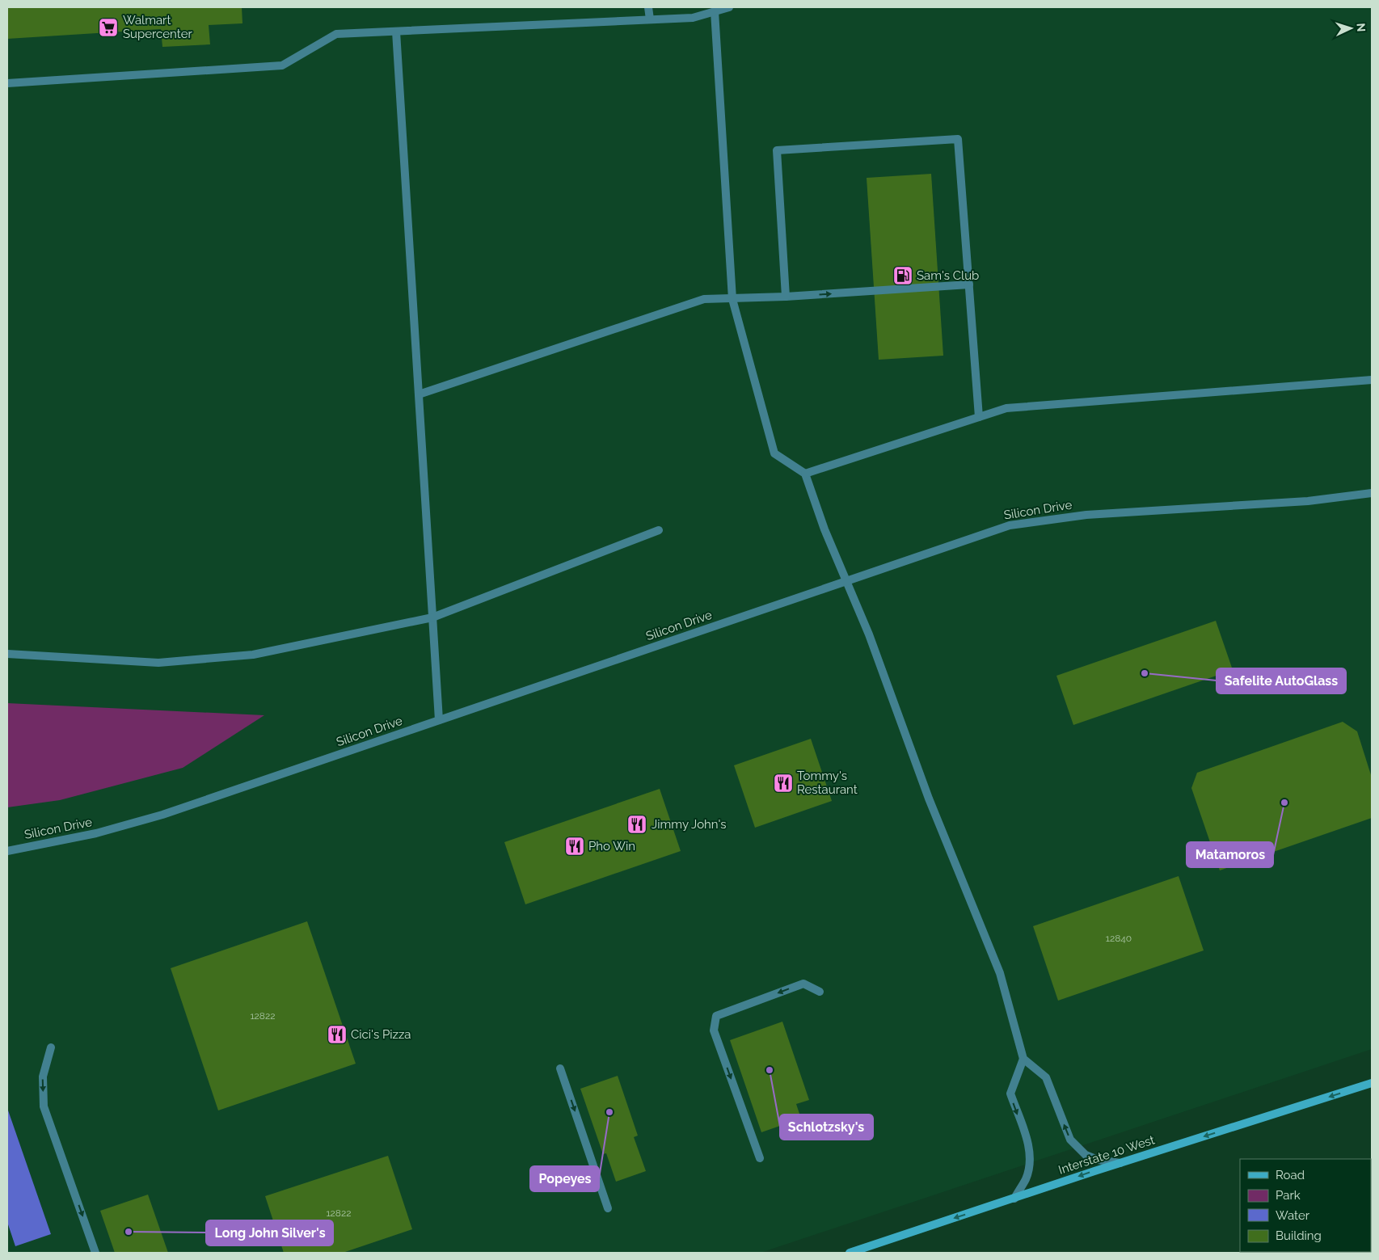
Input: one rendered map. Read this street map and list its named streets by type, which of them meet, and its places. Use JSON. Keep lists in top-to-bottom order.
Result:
{
  "streets": {
    "main road": ["Interstate 10 West"],
    "street": ["Silicon Drive"]
  },
  "one_way": ["Interstate 10 West"],
  "places": {
    "supermarket": ["Walmart Supercenter"],
    "fuel station": ["Sam's Club"],
    "other": [
      "Safelite AutoGlass",
      "Matamoros",
      "Schlotzsky's",
      "Popeyes",
      "Long John Silver's"
    ],
    "restaurant": [
      "Tommy's Restaurant",
      "Jimmy John's",
      "Pho Win",
      "Cici's Pizza"
    ]
  },
  "house_numbers": ["12840", "12822", "12822"],
  "legend": [
    "Road",
    "Park",
    "Water",
    "Building"
  ],
  "north": "right"
}
